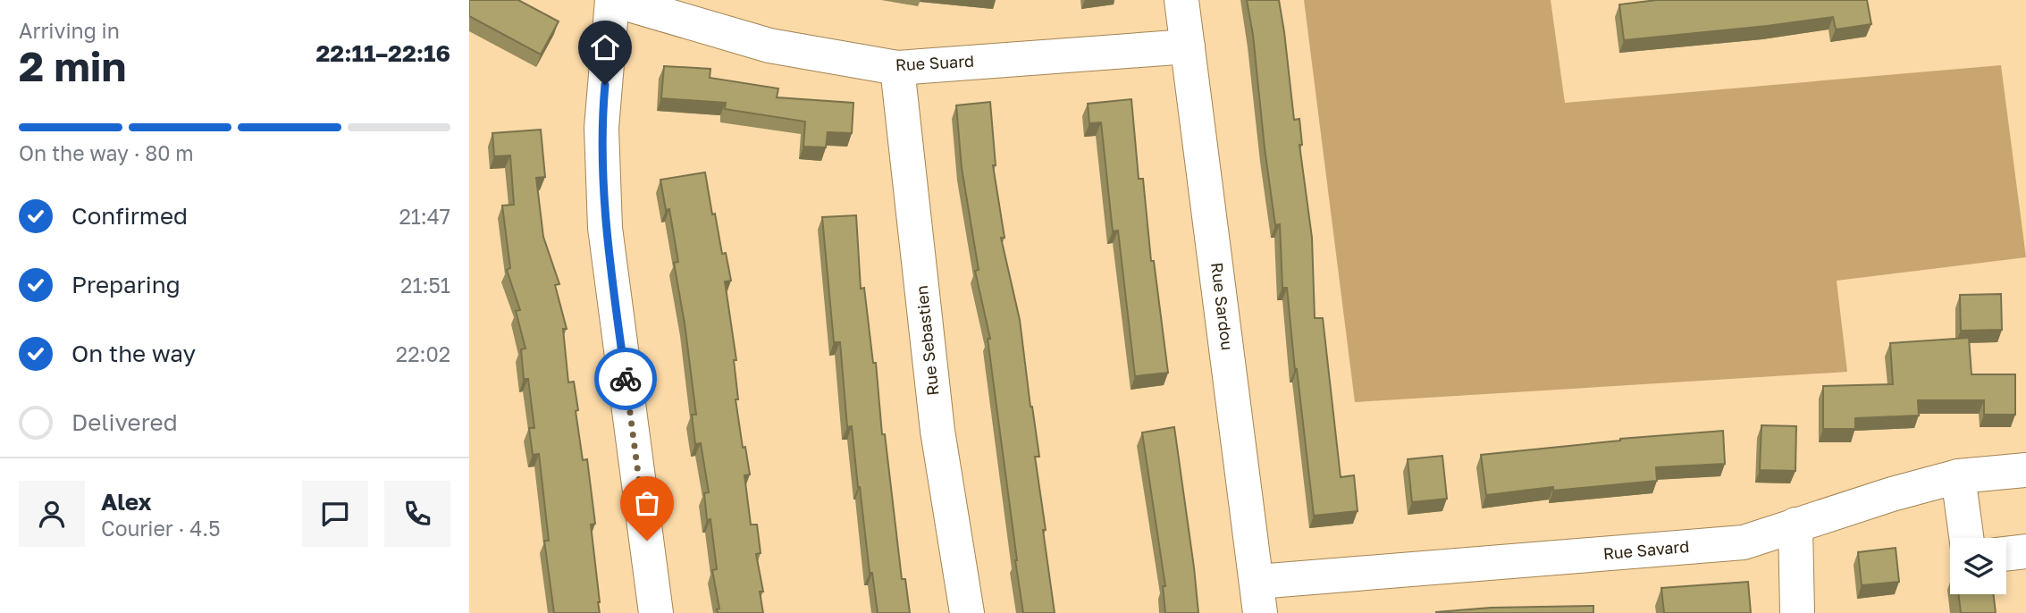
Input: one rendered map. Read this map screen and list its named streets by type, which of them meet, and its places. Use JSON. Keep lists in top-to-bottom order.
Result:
{
  "streets": {
    "street": [
      "Rue Suard",
      "Rue Sardou",
      "Rue Sebastien",
      "Rue Savard"
    ]
  },
  "crossings": [
    ["Rue Suard", "Rue Sardou"],
    ["Rue Suard", "Rue Sebastien"],
    ["Rue Sardou", "Rue Savard"]
  ],
  "page": {
    "heading": ["2 min", "Arriving in", "22:11–22:16"],
    "panel": ["Alex", "Courier · 4.5"],
    "bar": "On the way · 80 m",
    "list": [
      ["Confirmed", "21:47"],
      ["Preparing", "21:51"],
      ["On the way", "22:02"],
      "Delivered"
    ]
  }
}
